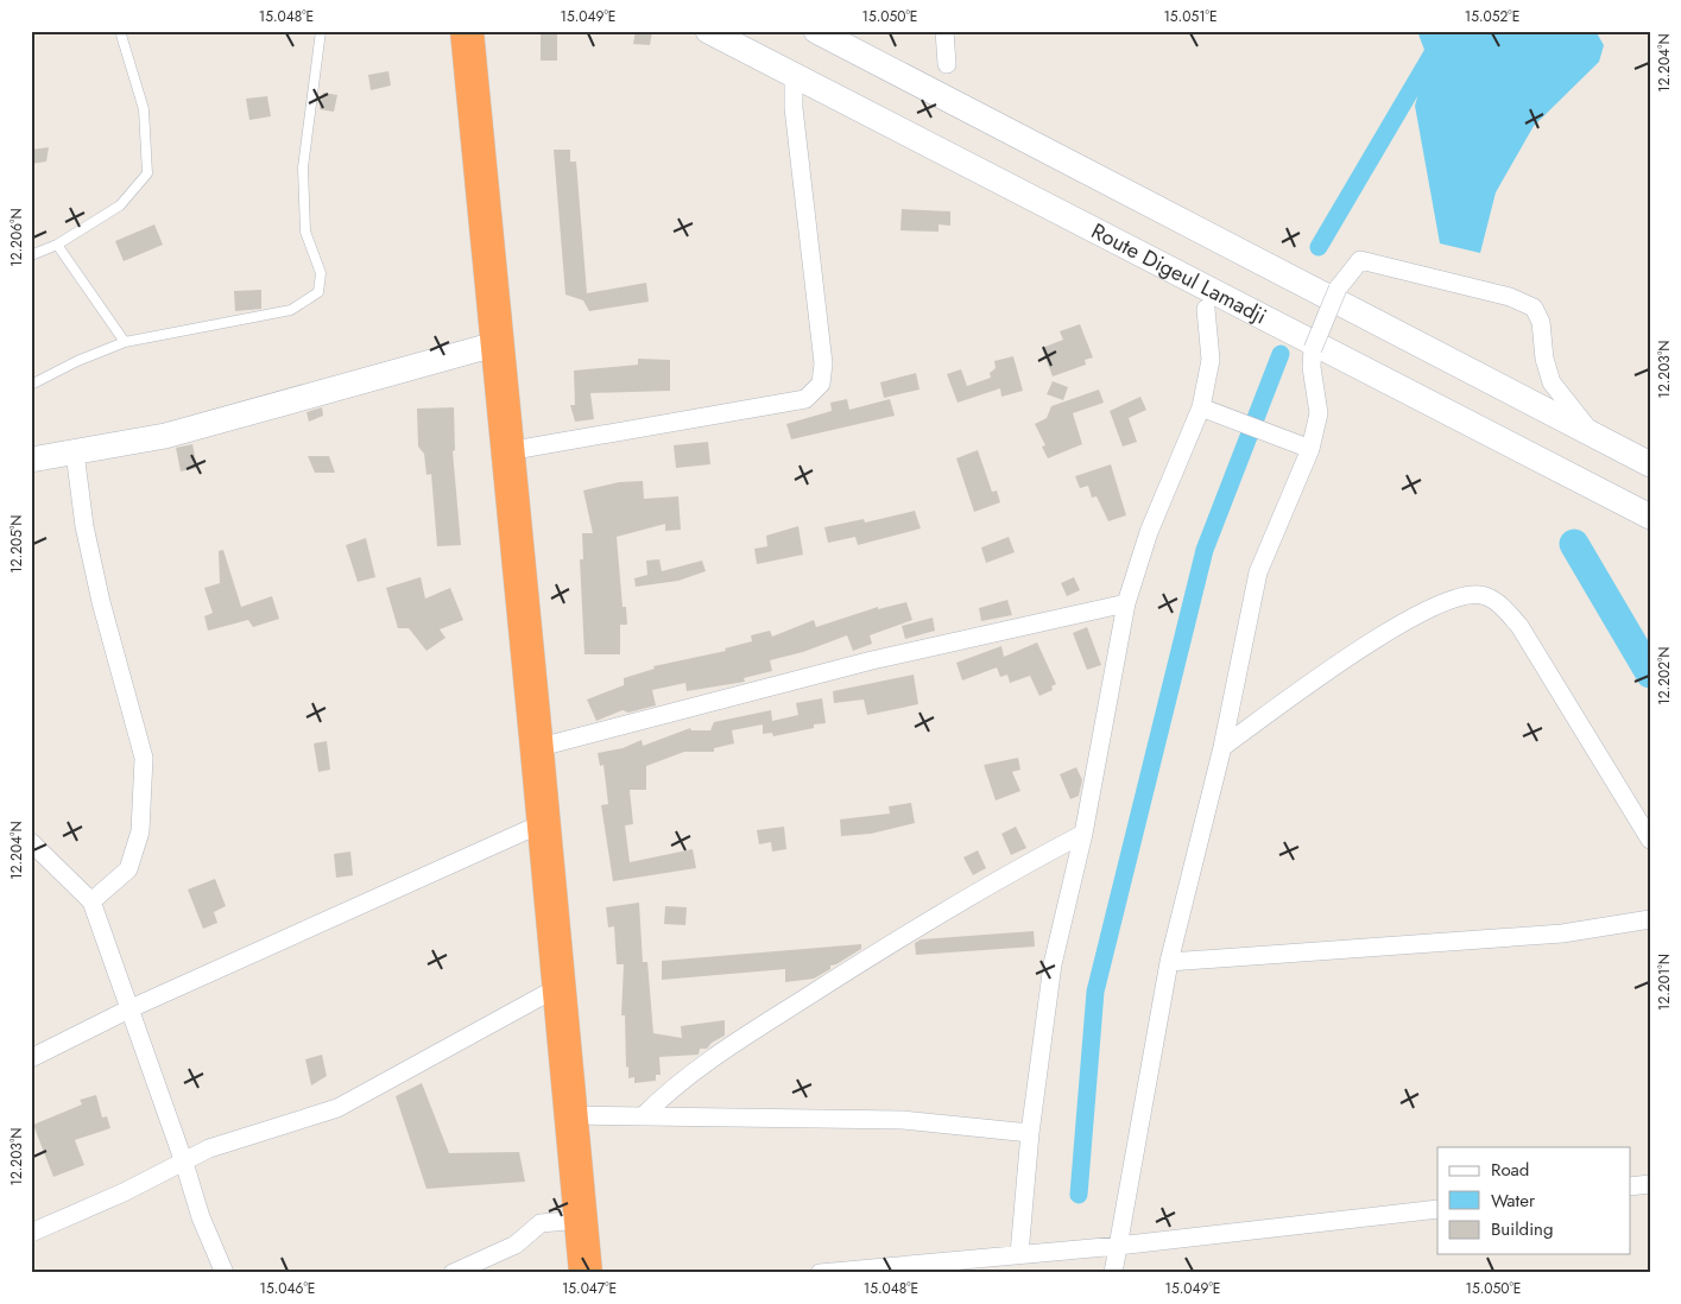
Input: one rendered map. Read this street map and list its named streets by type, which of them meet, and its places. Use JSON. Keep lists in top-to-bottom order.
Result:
{
  "streets": {
    "main road": ["Route Digeul Lamadji"]
  },
  "legend": ["Road", "Water", "Building"],
  "coordinates": [
    "15.048°E",
    "15.049°E",
    "15.050°E",
    "15.051°E",
    "15.052°E",
    "12.204°N",
    "12.206°N",
    "12.203°N",
    "12.205°N",
    "12.202°N",
    "12.201°N",
    "15.046°E",
    "15.047°E"
  ]
}
